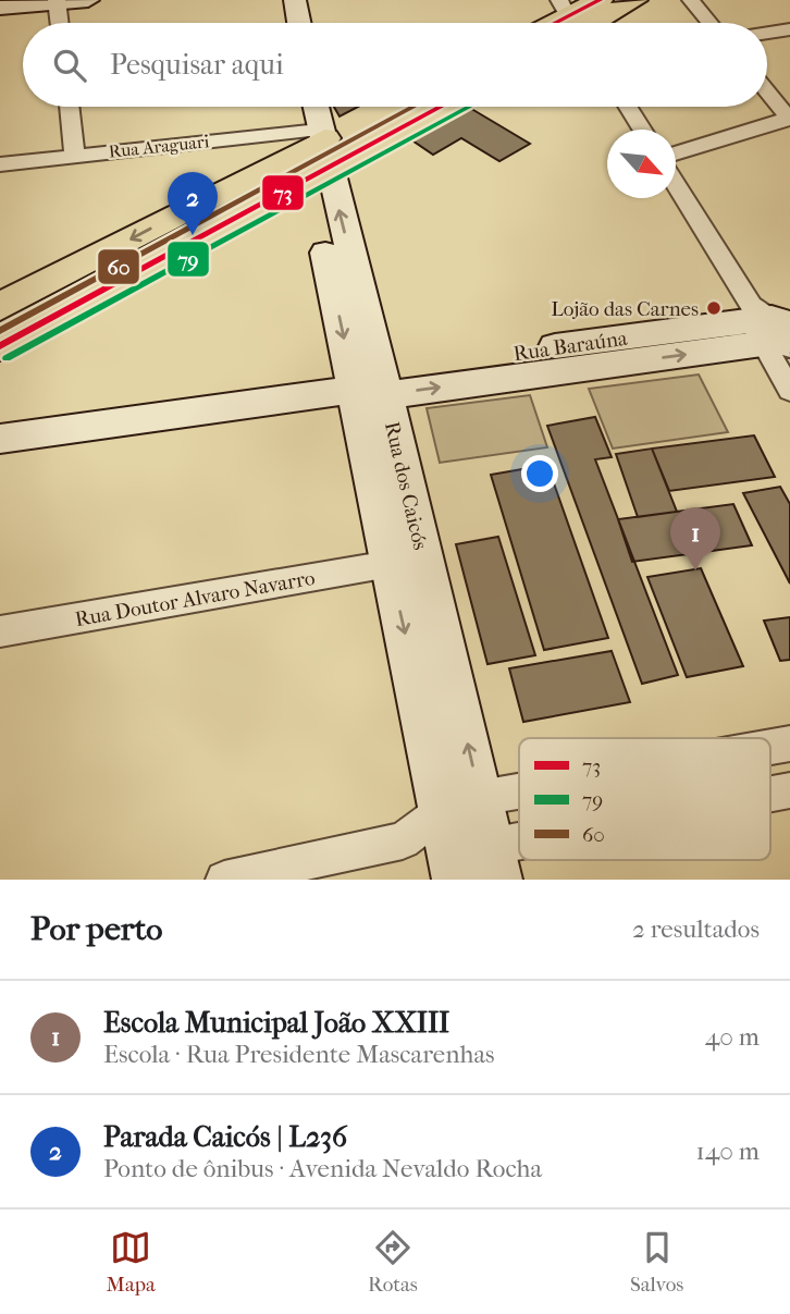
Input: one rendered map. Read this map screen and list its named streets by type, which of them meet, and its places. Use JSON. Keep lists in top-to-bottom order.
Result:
{
  "streets": {
    "street": [
      "Rua Araguari",
      "Rua Baraúna",
      "Rua dos Caicós",
      "Rua Doutor Alvaro Navarro"
    ]
  },
  "crossings": [
    ["Rua Araguari", "Rua dos Caicós"],
    ["Rua Baraúna", "Rua dos Caicós"],
    ["Rua dos Caicós", "Rua Doutor Alvaro Navarro"]
  ],
  "places": ["Lojão das Carnes"],
  "lines": ["transit line 73", "transit line 79", "transit line 60"],
  "legend": ["73", "79", "60"],
  "north": "bottom right",
  "page": {
    "search": "Pesquisar aqui",
    "pins": ["2", "1"],
    "heading": ["Por perto", "2 resultados"],
    "list": [
      {
        "mark": "1",
        "name": "Escola Municipal João XXIII",
        "note": "Escola · Rua Presidente Mascarenhas",
        "value": "40 m"
      },
      {
        "mark": "2",
        "name": "Parada Caicós | L236",
        "note": "Ponto de ônibus · Avenida Nevaldo Rocha",
        "value": "140 m"
      }
    ],
    "nav": ["Mapa", "Rotas", "Salvos"]
  }
}
